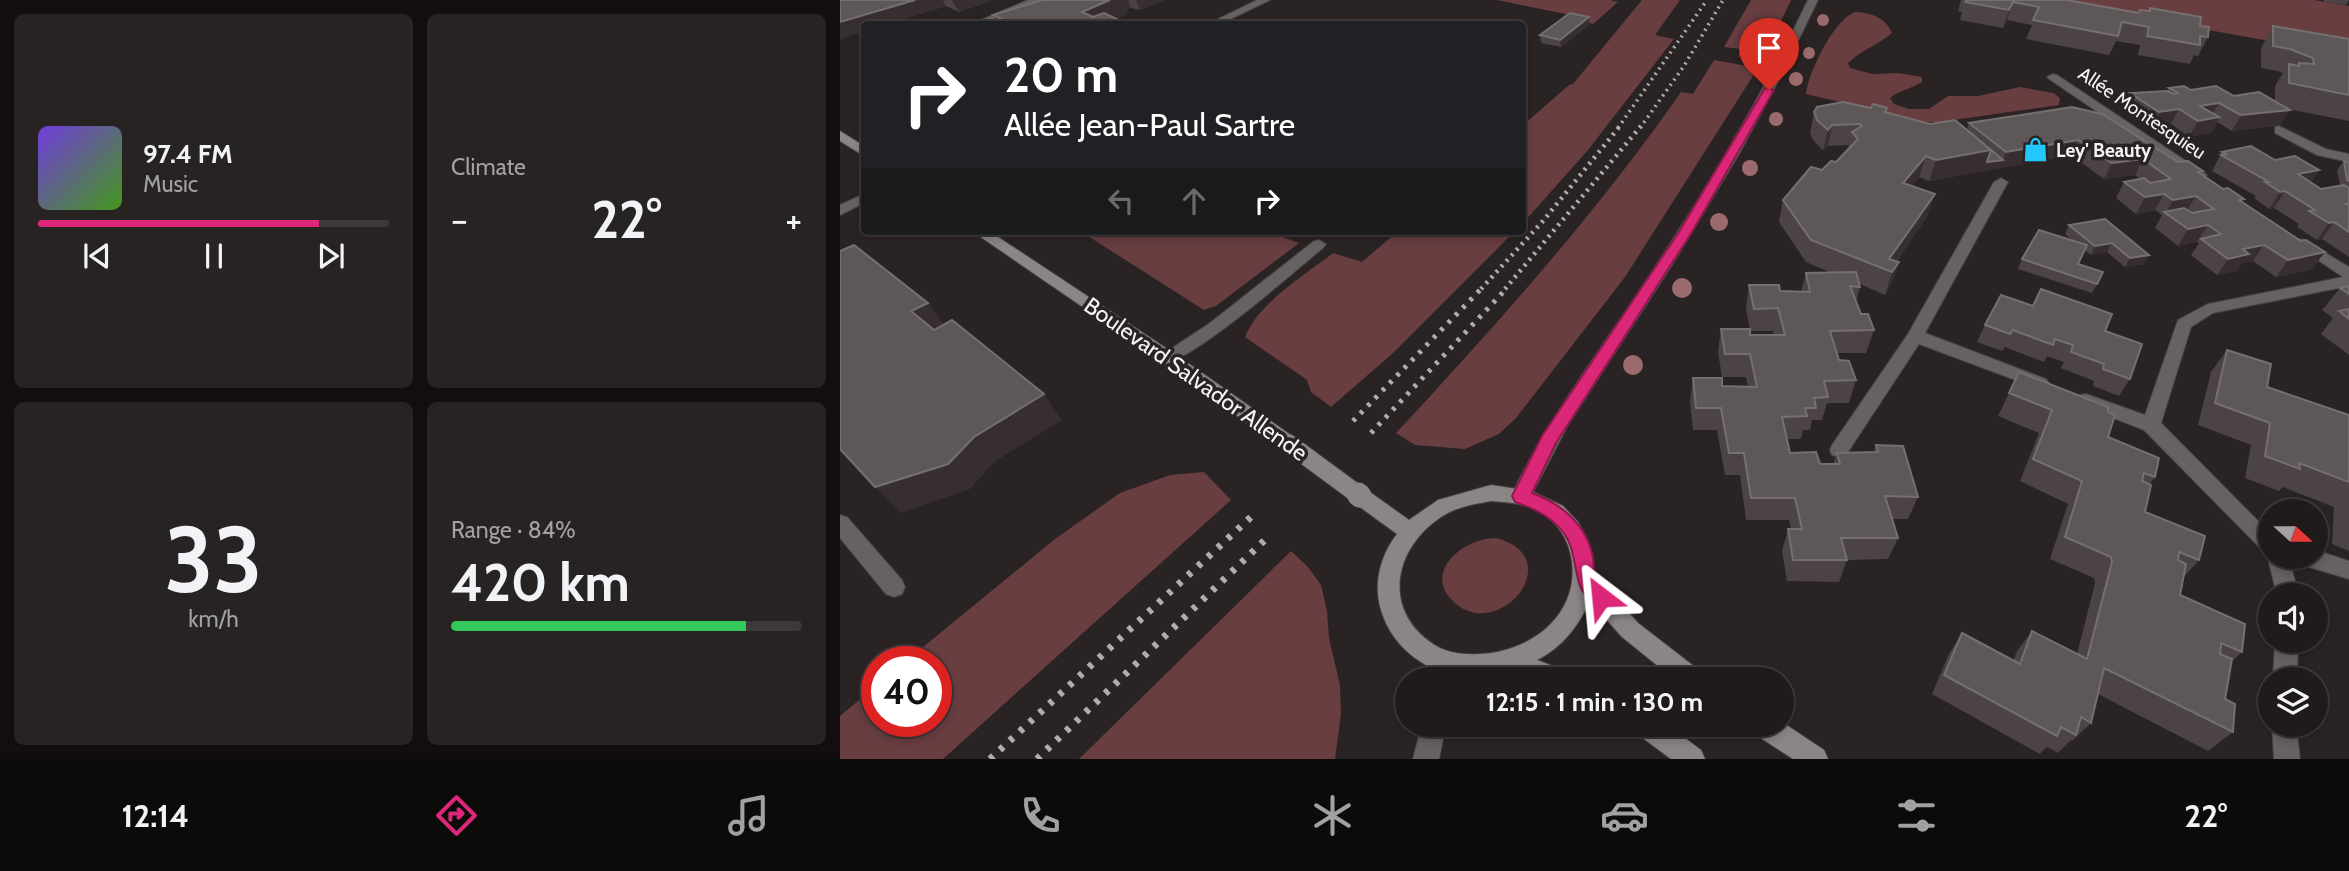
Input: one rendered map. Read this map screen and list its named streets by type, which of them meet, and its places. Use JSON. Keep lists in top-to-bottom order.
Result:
{
  "streets": {
    "street": ["Allée Montesquieu", "Boulevard Salvador Allende"]
  },
  "places": {
    "shop": ["Ley' Beauty"]
  },
  "north": "right",
  "page": {
    "tile": [
      "Climate",
      ["33", "km/h"],
      ["Range · 84%", "420 km"]
    ],
    "turn": ["20 m", "Allée Jean-Paul Sartre"],
    "song": ["97.4 FM", "Music"],
    "heat": ["−", "22°", "+"],
    "limit": "40",
    "trip": "12:15 · 1 min · 130 m",
    "tabs": ["12:14", "22°"]
  }
}
